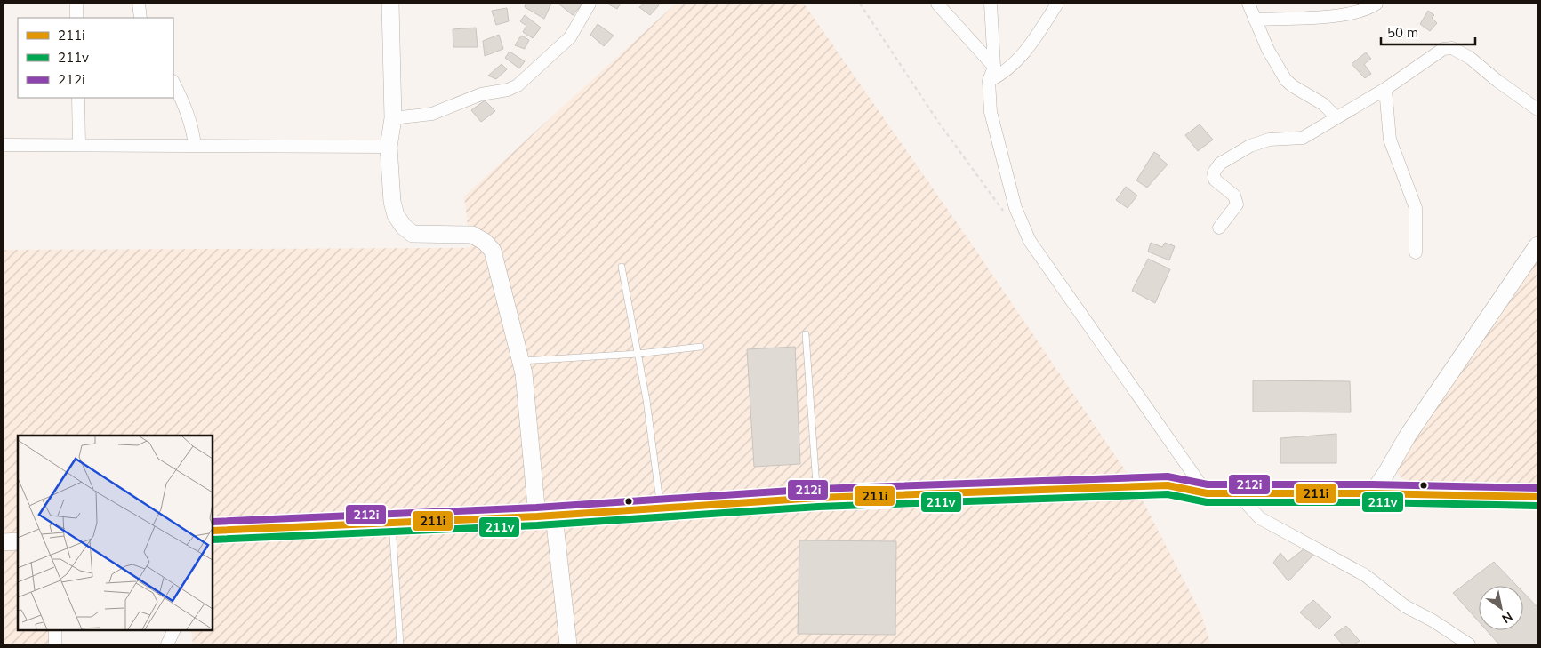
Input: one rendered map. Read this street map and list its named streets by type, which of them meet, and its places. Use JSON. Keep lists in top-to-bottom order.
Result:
{
  "lines": ["transit line 212i", "transit line 211i", "transit line 211v"],
  "legend": ["211i", "211v", "212i"],
  "scale_bar": "50 m",
  "north": "bottom right"
}
